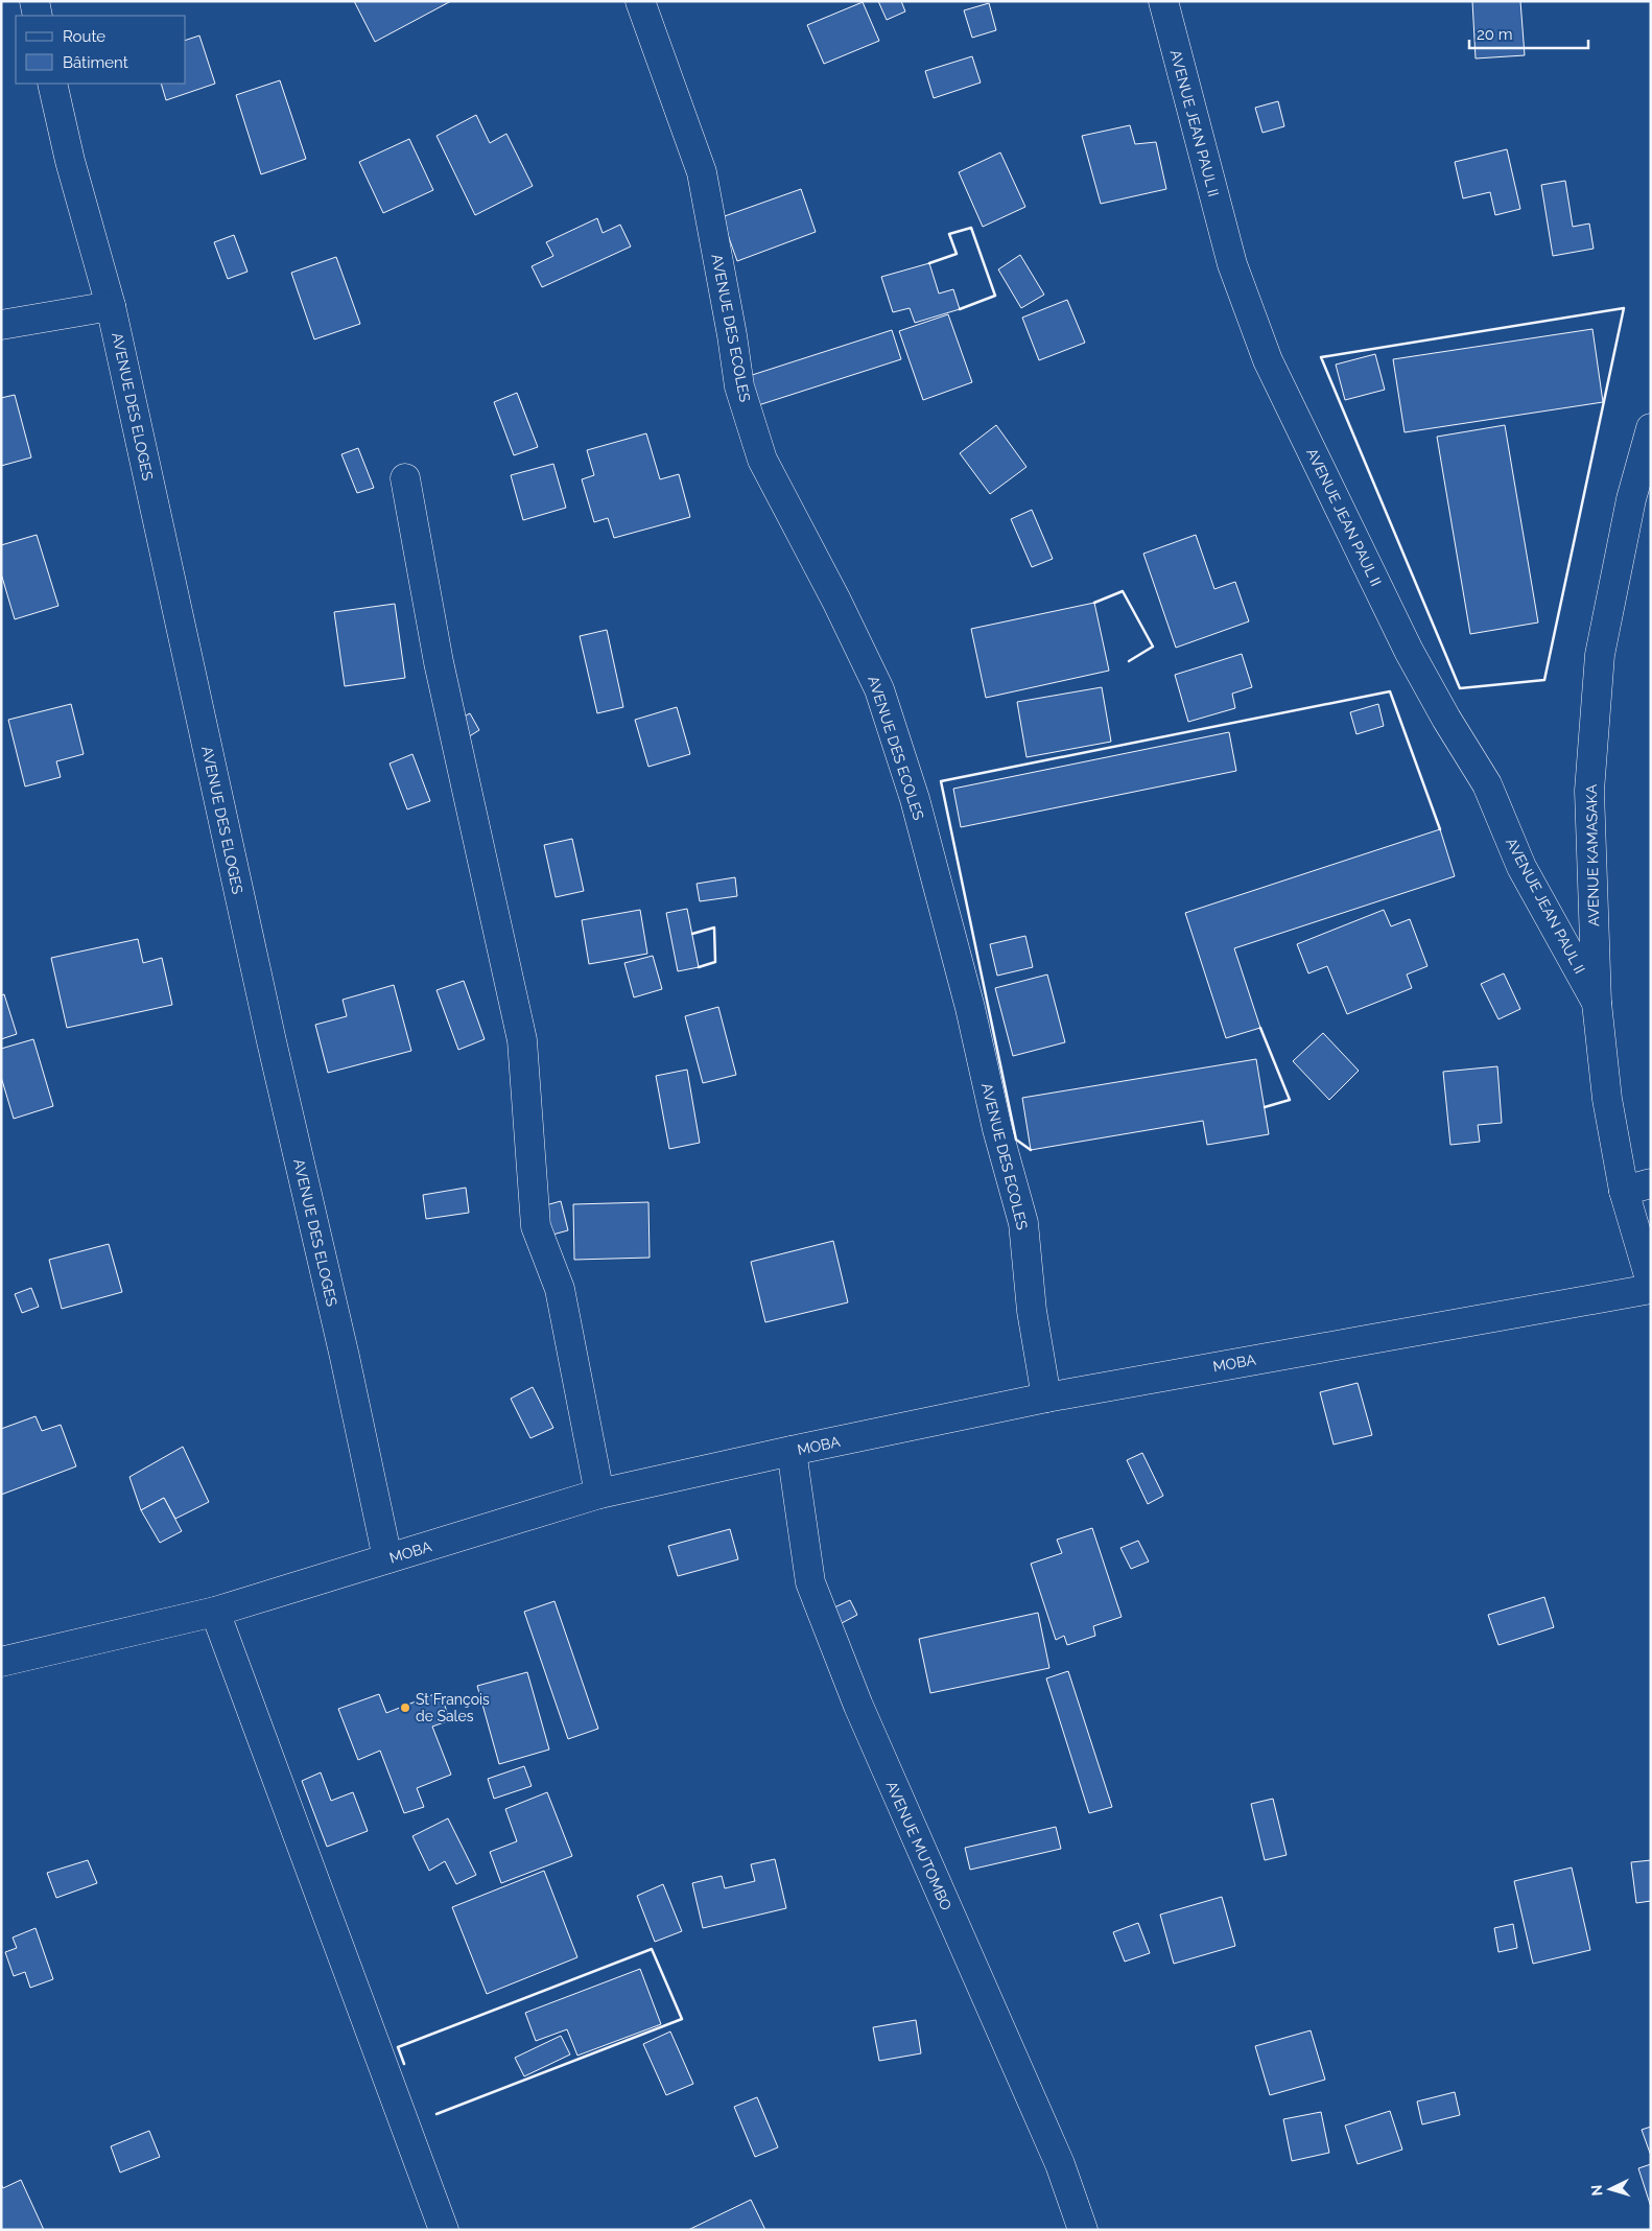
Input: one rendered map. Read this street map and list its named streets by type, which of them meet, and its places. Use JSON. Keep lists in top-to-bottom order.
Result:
{
  "streets": {
    "street": [
      "AVENUE JEAN PAUL II",
      "AVENUE DES ECOLES",
      "AVENUE DES ELOGES",
      "AVENUE KAMASAKA",
      "MOBA",
      "AVENUE MUTOMBO"
    ]
  },
  "crossings": [
    ["AVENUE JEAN PAUL II", "AVENUE KAMASAKA"],
    ["AVENUE DES ECOLES", "MOBA"],
    ["AVENUE DES ELOGES", "MOBA"],
    ["MOBA", "AVENUE MUTOMBO"]
  ],
  "places": ["St François de Sales"],
  "legend": ["Route", "Bâtiment"],
  "scale_bar": "20 m",
  "north": "left"
}
